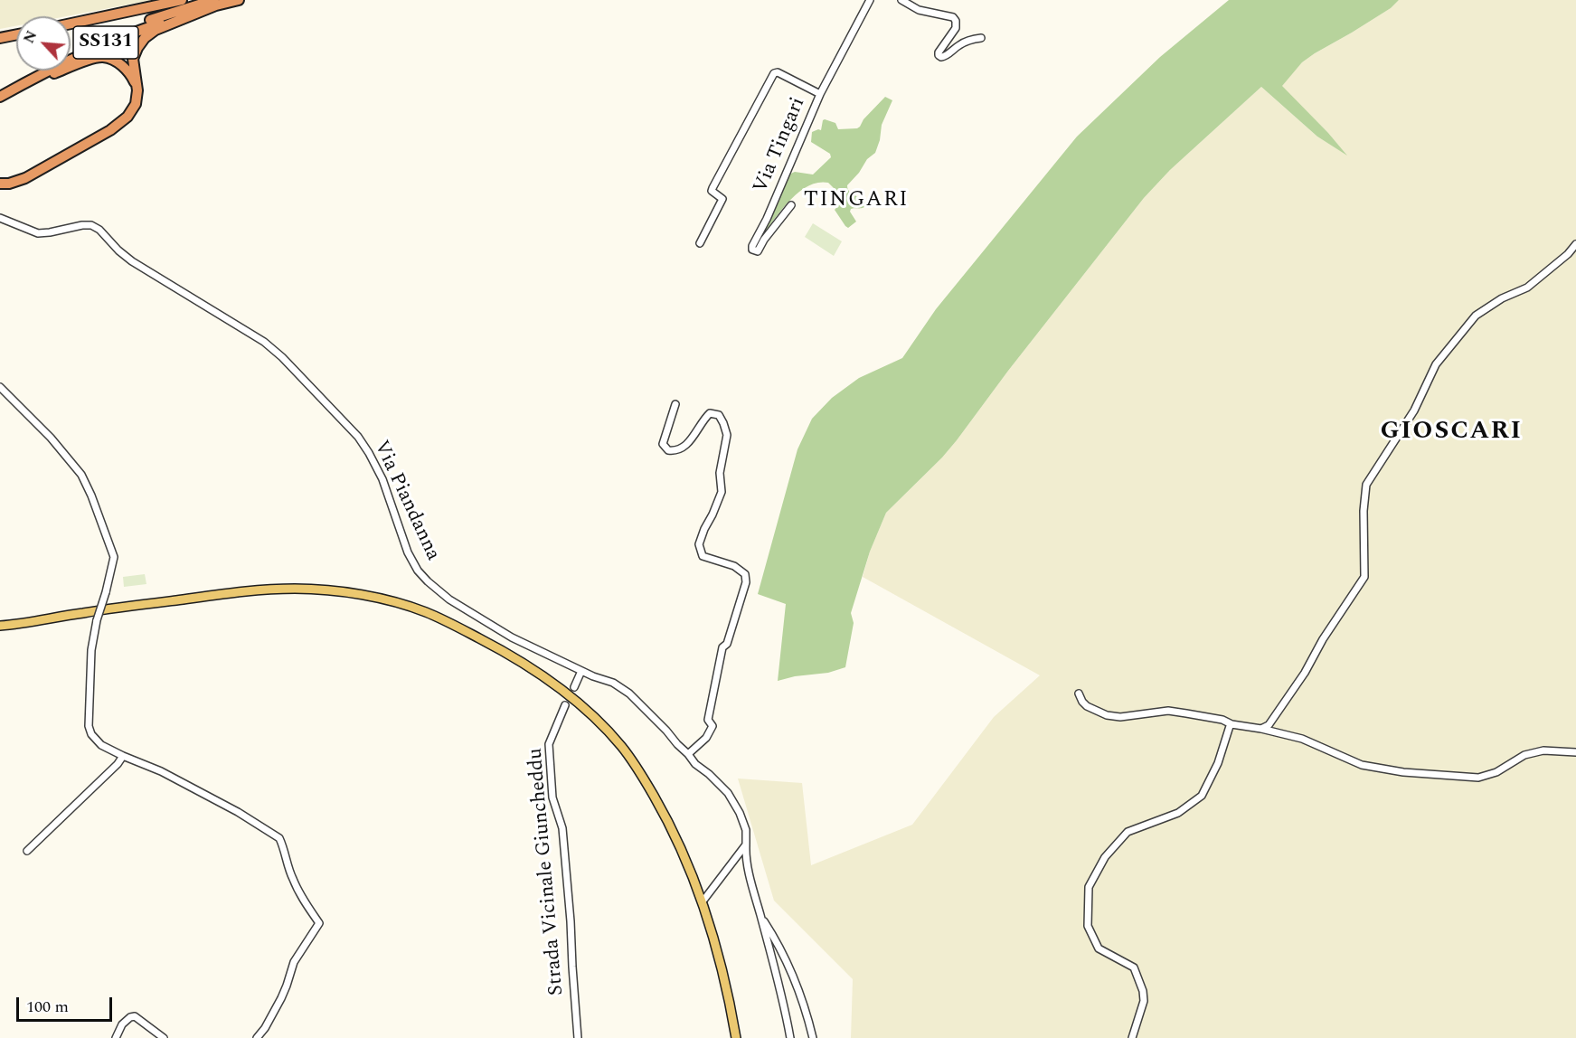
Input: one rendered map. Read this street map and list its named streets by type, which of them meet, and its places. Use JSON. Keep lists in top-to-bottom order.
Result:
{
  "streets": {
    "highway": ["SS131"],
    "street": ["Via Tingari", "Via Piandanna", "Strada Vicinale Giuncheddu"]
  },
  "districts": ["TINGARI", "GIOSCARI"],
  "scale_bar": "100 m",
  "north": "top left"
}
